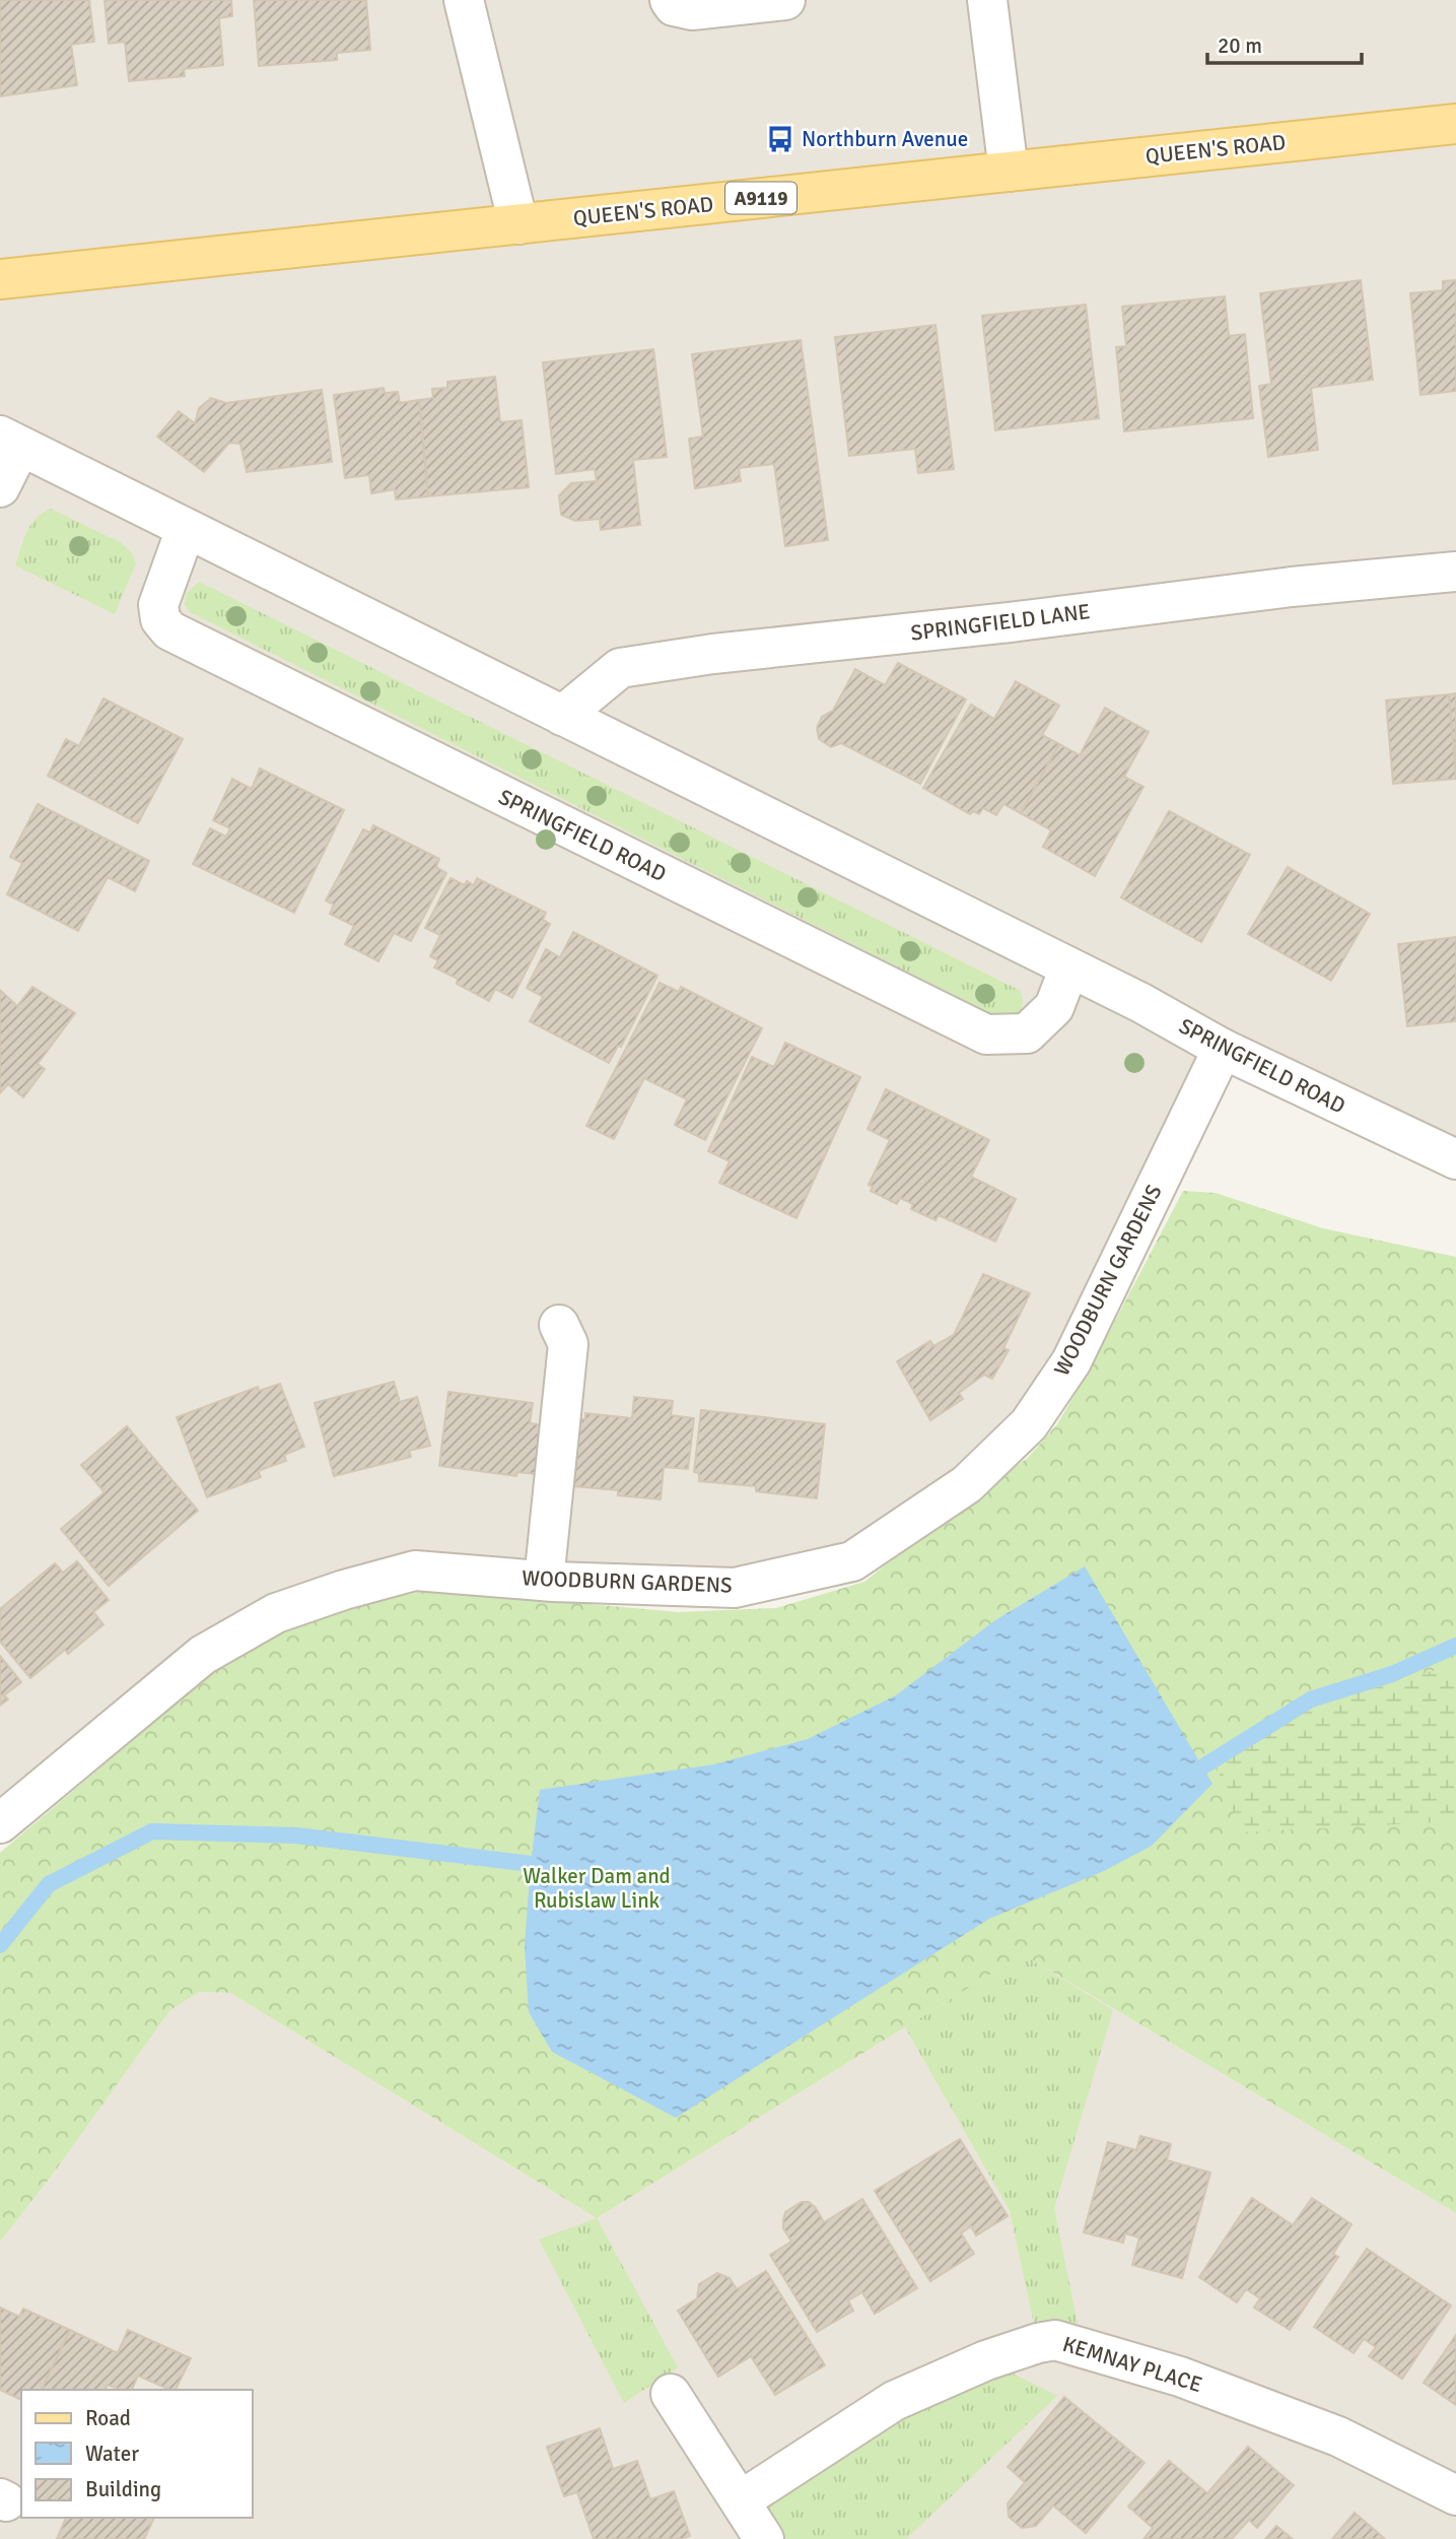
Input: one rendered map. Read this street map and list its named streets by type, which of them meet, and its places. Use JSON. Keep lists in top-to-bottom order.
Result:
{
  "streets": {
    "main road": ["QUEEN'S ROAD", "A9119"],
    "street": [
      "SPRINGFIELD LANE",
      "SPRINGFIELD ROAD",
      "WOODBURN GARDENS",
      "KEMNAY PLACE"
    ]
  },
  "crossings": [
    ["SPRINGFIELD LANE", "SPRINGFIELD ROAD"],
    ["SPRINGFIELD ROAD", "WOODBURN GARDENS"]
  ],
  "parks": ["Walker Dam and Rubislaw Link"],
  "places": {
    "bus stop": ["Northburn Avenue"]
  },
  "legend": ["Road", "Water", "Building"],
  "scale_bar": "20 m"
}
